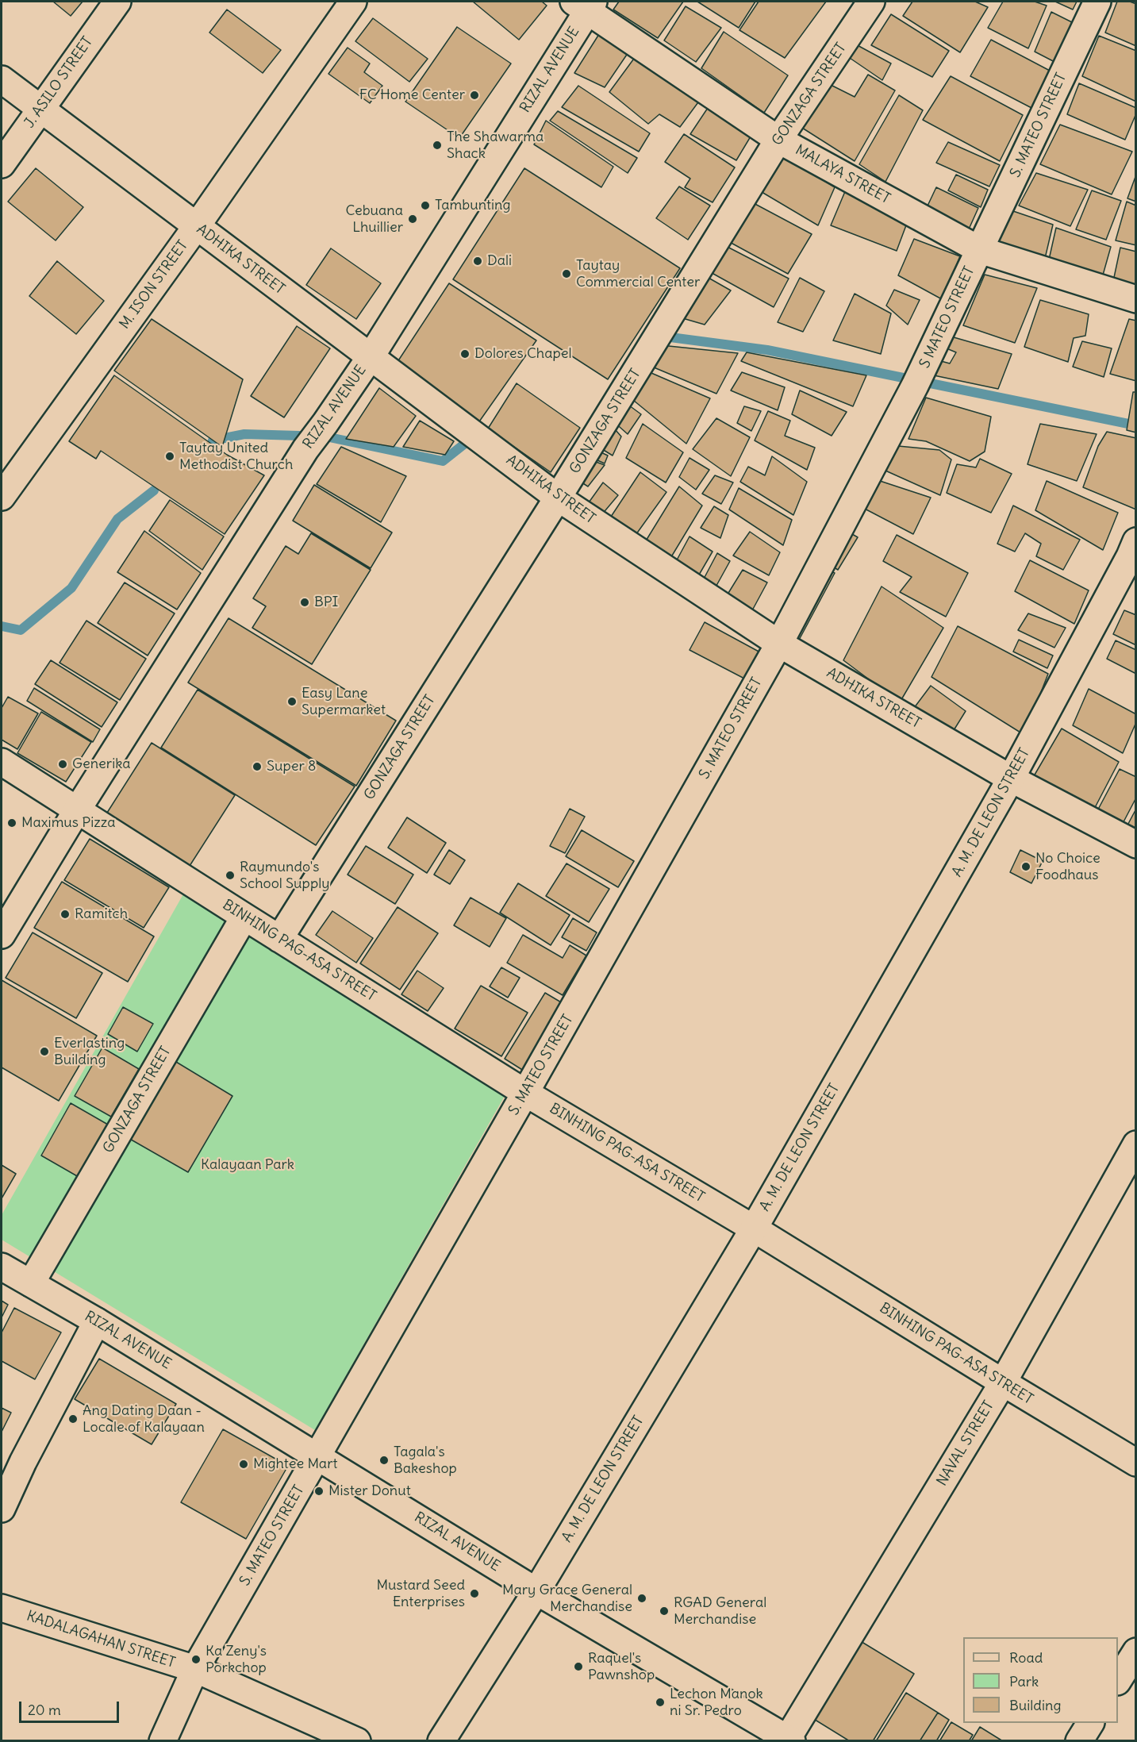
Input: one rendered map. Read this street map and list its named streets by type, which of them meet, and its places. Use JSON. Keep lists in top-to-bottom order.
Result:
{
  "streets": {
    "street": [
      "RIZAL AVENUE",
      "J. ASILO STREET",
      "GONZAGA STREET",
      "S. MATEO STREET",
      "MALAYA STREET",
      "ADHIKA STREET",
      "M. ISON STREET",
      "S MATEO STREET",
      "A. M. DE LEON STREET",
      "BINHING PAG-ASA STREET",
      "NAVAL STREET",
      "KADALAGAHAN STREET"
    ]
  },
  "crossings": [
    ["RIZAL AVENUE", "GONZAGA STREET"],
    ["RIZAL AVENUE", "S. MATEO STREET"],
    ["RIZAL AVENUE", "MALAYA STREET"],
    ["RIZAL AVENUE", "ADHIKA STREET"],
    ["RIZAL AVENUE", "A. M. DE LEON STREET"],
    ["RIZAL AVENUE", "BINHING PAG-ASA STREET"],
    ["RIZAL AVENUE", "NAVAL STREET"],
    ["J. ASILO STREET", "ADHIKA STREET"],
    ["GONZAGA STREET", "MALAYA STREET"],
    ["GONZAGA STREET", "ADHIKA STREET"],
    ["GONZAGA STREET", "BINHING PAG-ASA STREET"],
    ["S. MATEO STREET", "MALAYA STREET"],
    ["S. MATEO STREET", "ADHIKA STREET"],
    ["S. MATEO STREET", "S MATEO STREET"],
    ["S. MATEO STREET", "BINHING PAG-ASA STREET"],
    ["S. MATEO STREET", "KADALAGAHAN STREET"],
    ["MALAYA STREET", "S MATEO STREET"],
    ["ADHIKA STREET", "M. ISON STREET"],
    ["ADHIKA STREET", "A. M. DE LEON STREET"],
    ["A. M. DE LEON STREET", "BINHING PAG-ASA STREET"],
    ["BINHING PAG-ASA STREET", "NAVAL STREET"]
  ],
  "parks": ["Kalayaan Park"],
  "places": [
    "FC Home Center",
    "The Shawarma Shack",
    "Tambunting",
    "Cebuana Lhuillier",
    "Dali",
    "Taytay Commercial Center",
    "Dolores Chapel",
    "Taytay United Methodist Church",
    "BPI",
    "Easy Lane Supermarket",
    "Generika",
    "Super 8",
    "Maximus Pizza",
    "No Choice Foodhaus",
    "Raymundo's School Supply",
    "Ramitch",
    "Everlasting Building",
    "Ang Dating Daan - Locale of Kalayaan",
    "Tagala's Bakeshop",
    "Mightee Mart",
    "Mister Donut",
    "Mustard Seed Enterprises",
    "Mary Grace General Merchandise",
    "RGAD General Merchandise",
    "Ka Zeny's Porkchop",
    "Raquel's Pawnshop",
    "Lechon Manok ni Sr. Pedro"
  ],
  "legend": ["Road", "Park", "Building"],
  "scale_bar": "20 m"
}
